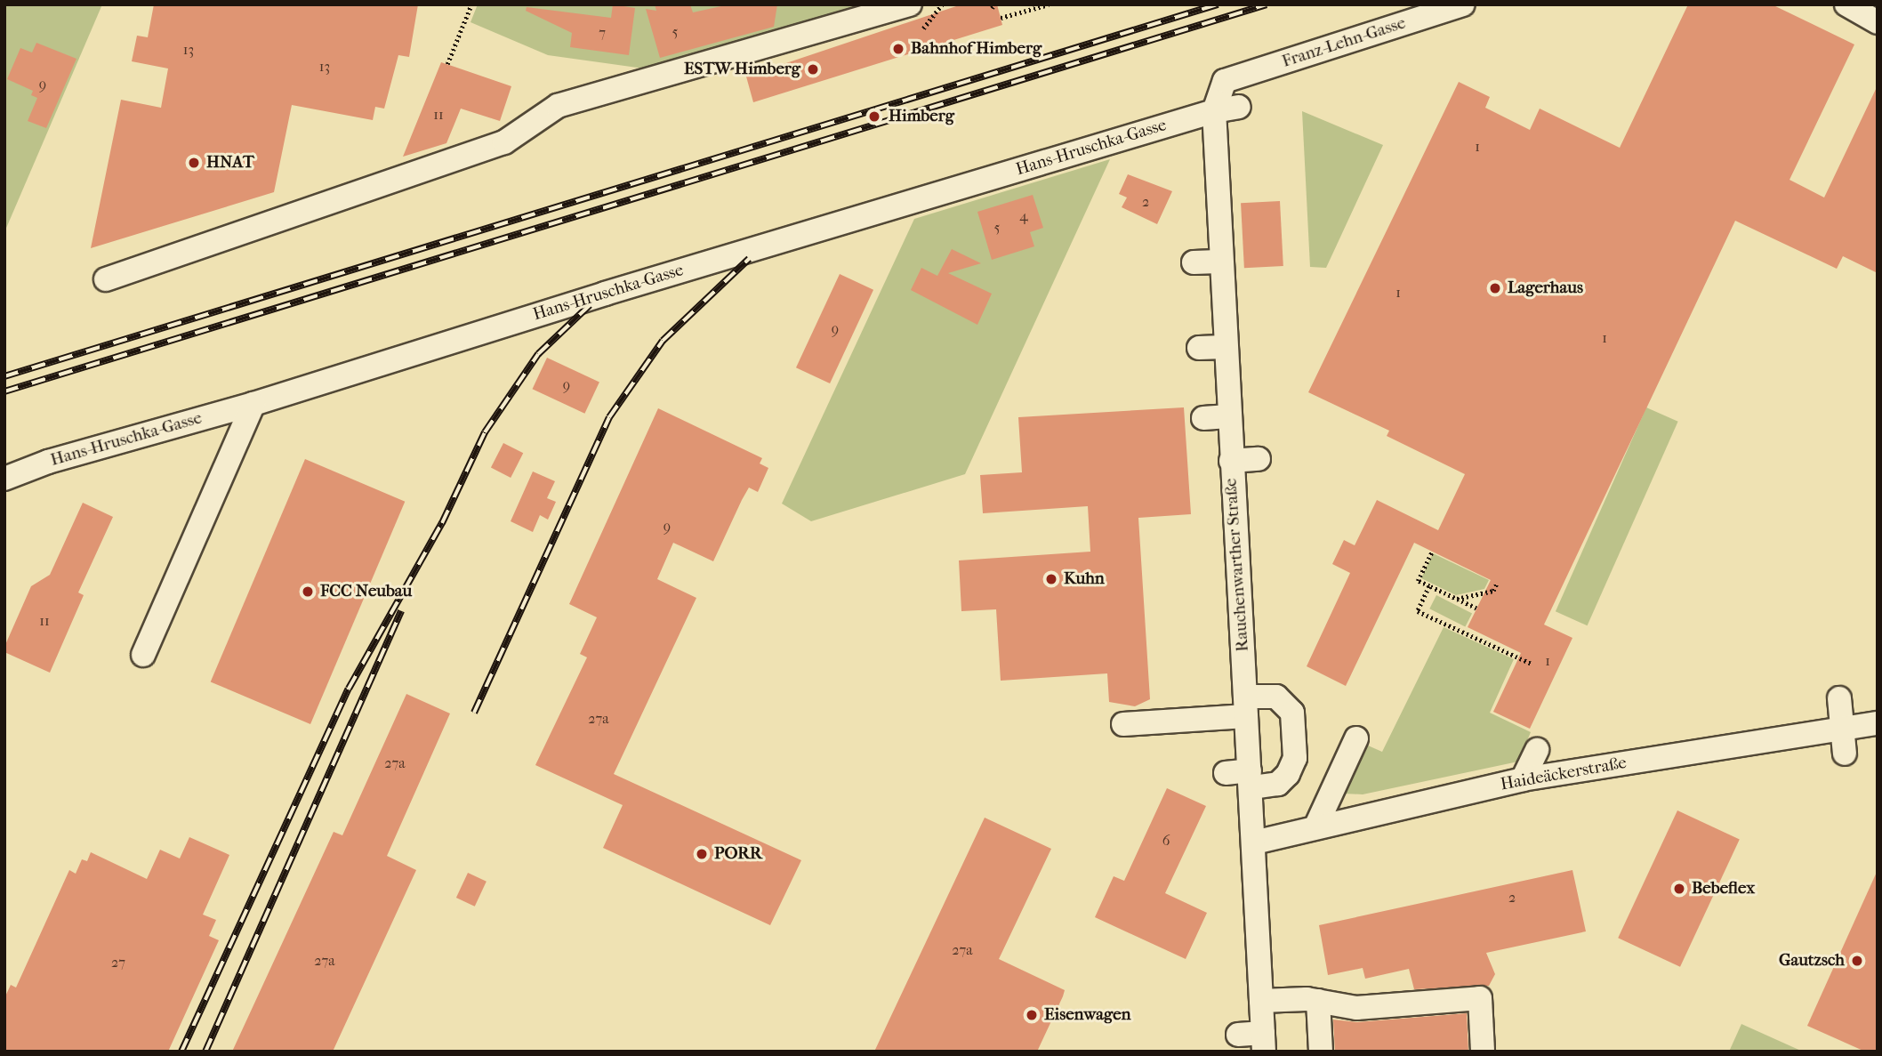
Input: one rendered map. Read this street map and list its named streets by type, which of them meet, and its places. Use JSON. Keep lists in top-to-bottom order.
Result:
{
  "streets": {
    "street": [
      "Franz-Lehn-Gasse",
      "Hans-Hruschka-Gasse",
      "Rauchenwarther Straße",
      "Haideäckerstraße"
    ]
  },
  "crossings": [
    ["Franz-Lehn-Gasse", "Rauchenwarther Straße"],
    ["Hans-Hruschka-Gasse", "Rauchenwarther Straße"],
    ["Rauchenwarther Straße", "Haideäckerstraße"]
  ],
  "places": [
    "Bahnhof Himberg",
    "ESTW Himberg",
    "Himberg",
    "HNAT",
    "Lagerhaus",
    "Kuhn",
    "FCC Neubau",
    "PORR",
    "Bebeflex",
    "Gautzsch",
    "Eisenwagen"
  ],
  "house_numbers": [
    "5",
    "7",
    "13",
    "13",
    "9",
    "11",
    "1",
    "2",
    "4",
    "5",
    "1",
    "9",
    "1",
    "9",
    "9",
    "11",
    "1",
    "27a",
    "27a",
    "6",
    "2",
    "27a",
    "27a",
    "27"
  ]
}
